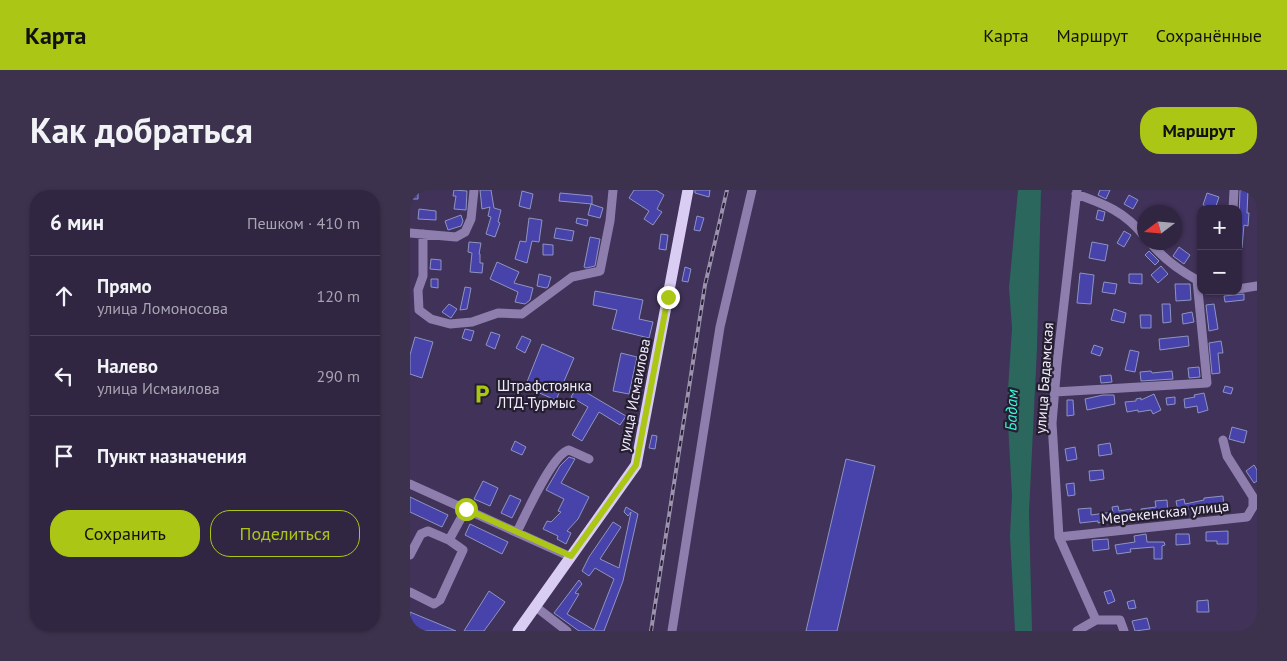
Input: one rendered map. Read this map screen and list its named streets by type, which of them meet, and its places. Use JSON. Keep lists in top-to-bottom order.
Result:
{
  "streets": {
    "main road": ["улица Исмаилова"],
    "street": ["улица Бадамская", "Мерекенская улица"]
  },
  "crossings": [
    ["улица Бадамская", "Мерекенская улица"]
  ],
  "water": ["Бадам"],
  "places": {
    "parking": ["Штрафстоянка ЛТД-Турмыс"]
  },
  "north": "left",
  "page": {
    "header": "Карта",
    "nav": ["Карта", "Маршрут", "Сохранённые"],
    "title": "Как добраться",
    "buttons": [
      "Маршрут",
      ["Сохранить", "Поделиться"]
    ],
    "heading": ["6 мин", "Пешком · 410 m"],
    "map_buttons": ["+", "−"],
    "list": [
      ["Прямо", "улица Ломоносова", "120 m"],
      ["Налево", "улица Исмаилова", "290 m"],
      "Пункт назначения"
    ]
  }
}
